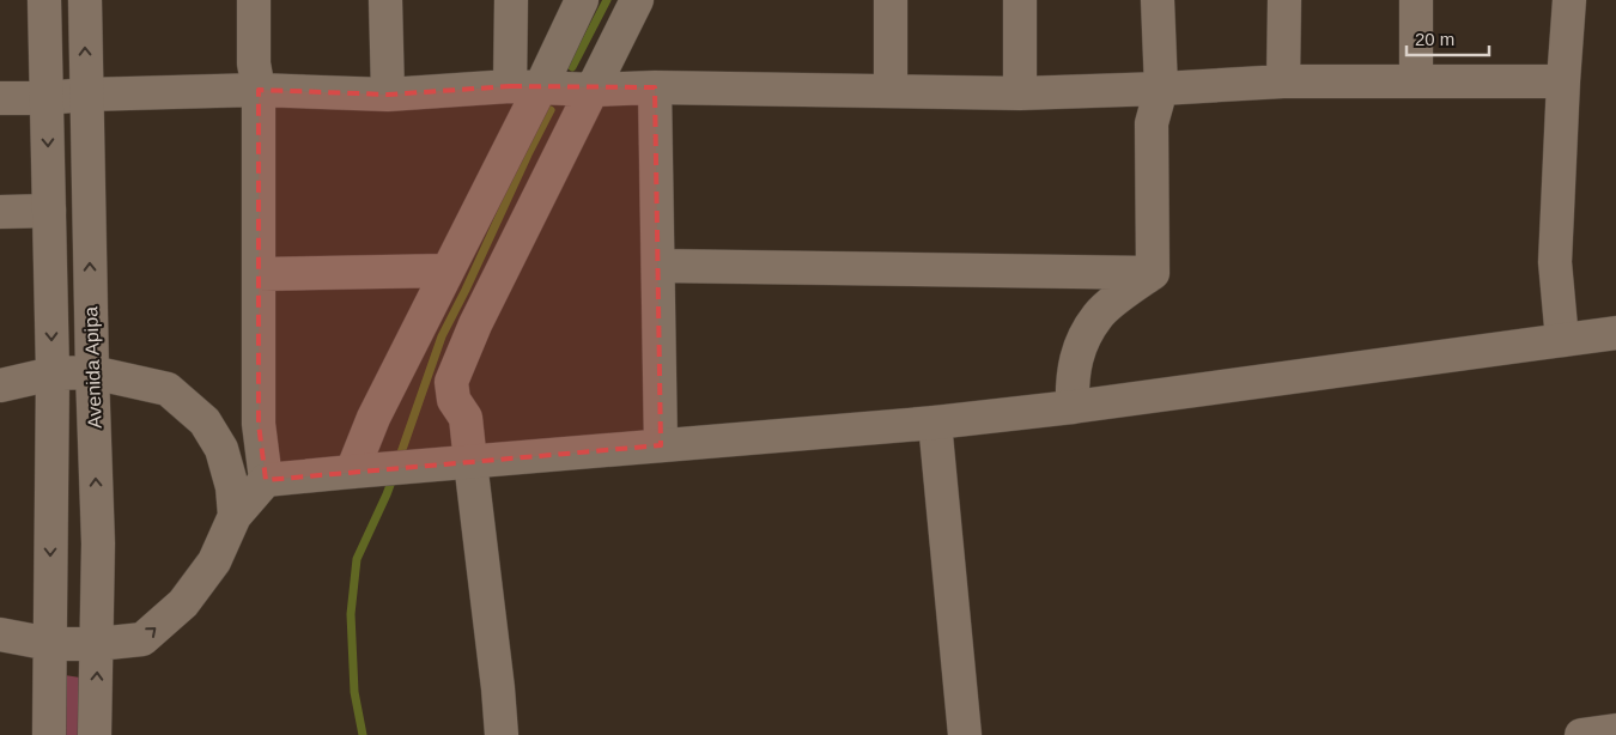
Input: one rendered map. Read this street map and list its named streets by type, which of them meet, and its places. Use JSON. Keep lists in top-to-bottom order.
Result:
{
  "streets": {
    "street": ["Avenida Apipa"]
  },
  "scale_bar": "20 m"
}
